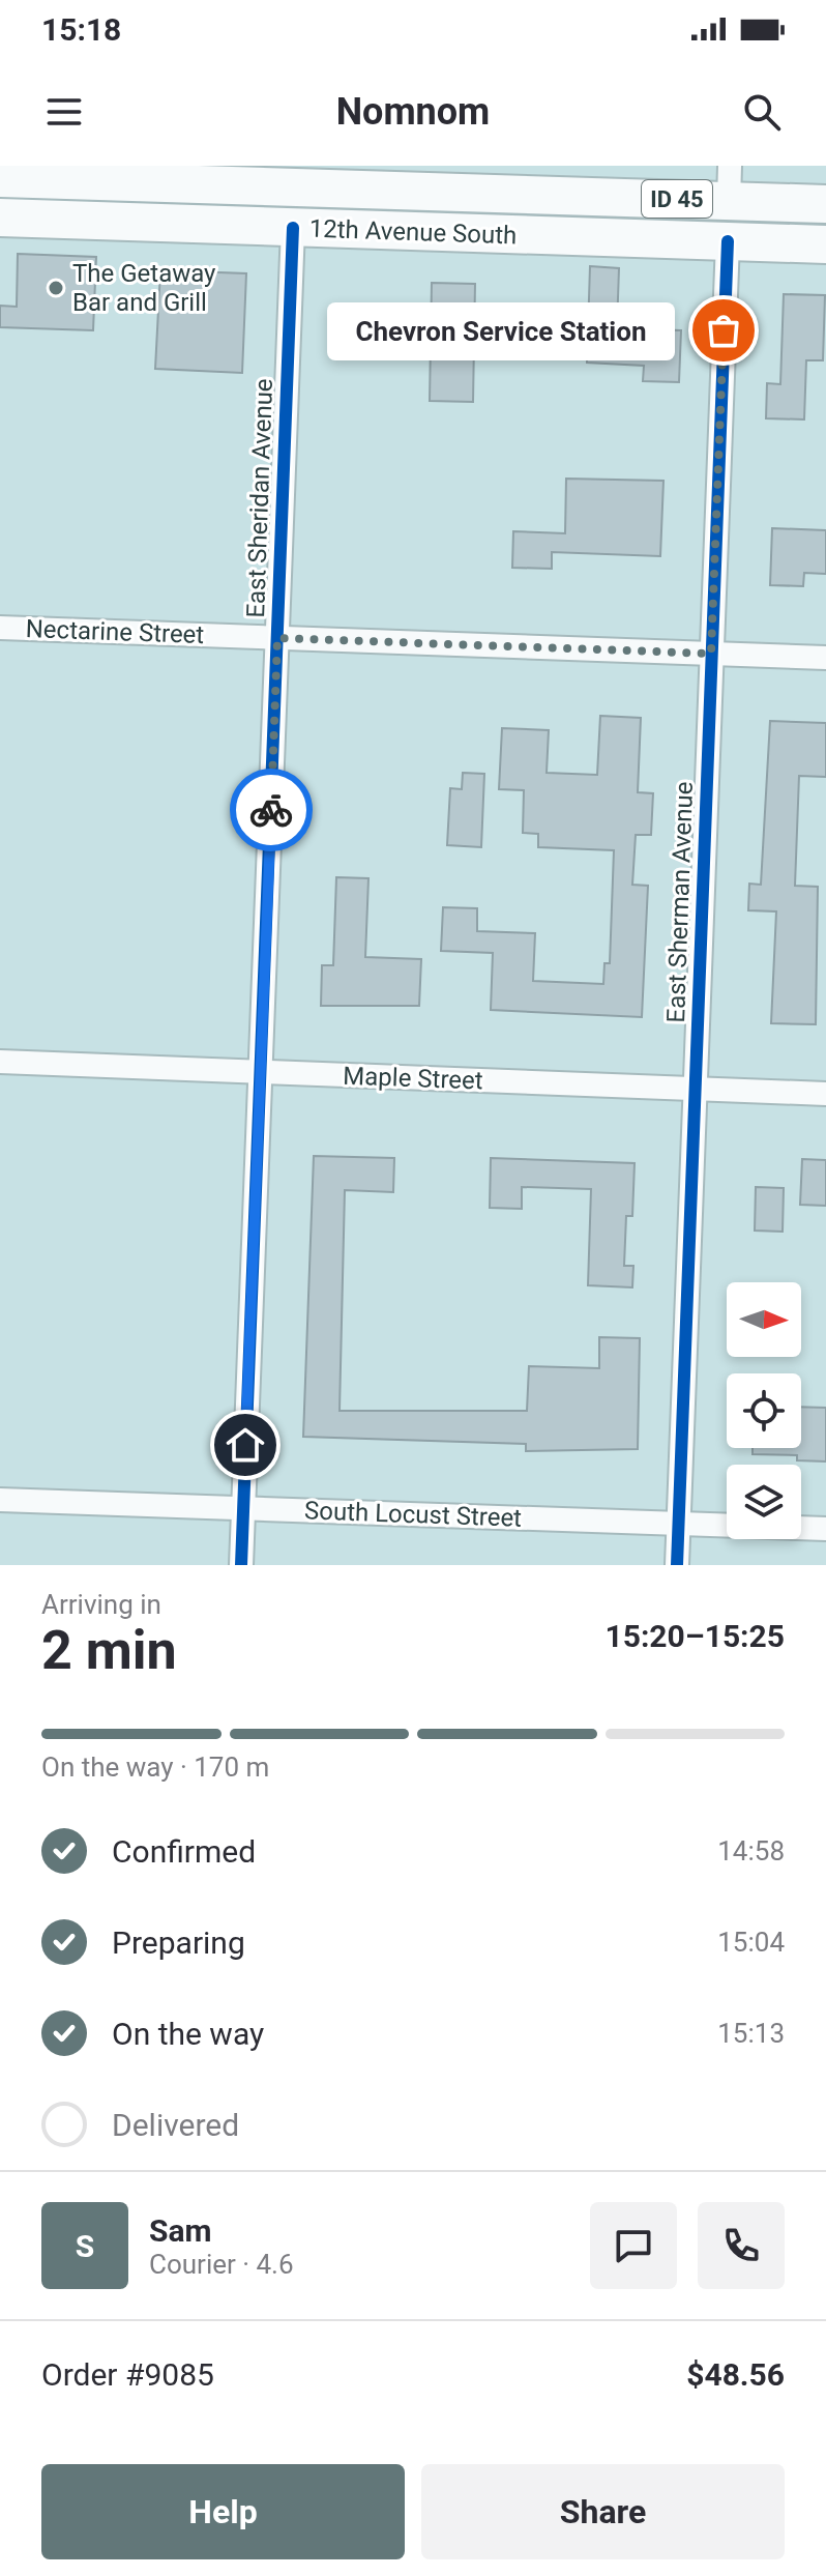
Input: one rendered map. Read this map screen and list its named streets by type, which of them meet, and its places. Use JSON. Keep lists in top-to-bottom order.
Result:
{
  "streets": {
    "main road": ["ID 45", "12th Avenue South"],
    "street": [
      "East Sheridan Avenue",
      "Nectarine Street",
      "East Sherman Avenue",
      "Maple Street",
      "South Locust Street"
    ]
  },
  "crossings": [
    ["12th Avenue South", "East Sheridan Avenue"],
    ["12th Avenue South", "East Sherman Avenue"],
    ["East Sheridan Avenue", "Nectarine Street"],
    ["East Sheridan Avenue", "Maple Street"],
    ["East Sheridan Avenue", "South Locust Street"],
    ["Nectarine Street", "East Sherman Avenue"],
    ["East Sherman Avenue", "Maple Street"],
    ["East Sherman Avenue", "South Locust Street"]
  ],
  "places": ["The Getaway Bar and Grill", "Chevron Service Station"],
  "north": "right",
  "page": {
    "status": "15:18",
    "header": "Nomnom",
    "bubble": "Chevron Service Station",
    "heading": ["2 min", "Arriving in", "15:20–15:25"],
    "panel": [
      "Sam",
      "Courier · 4.6",
      "Order #9085",
      "$48.56"
    ],
    "bar": "On the way · 170 m",
    "list": [
      ["Confirmed", "14:58"],
      ["Preparing", "15:04"],
      ["On the way", "15:13"],
      "Delivered"
    ],
    "round": "S",
    "buttons": ["Help", "Share"]
  }
}
